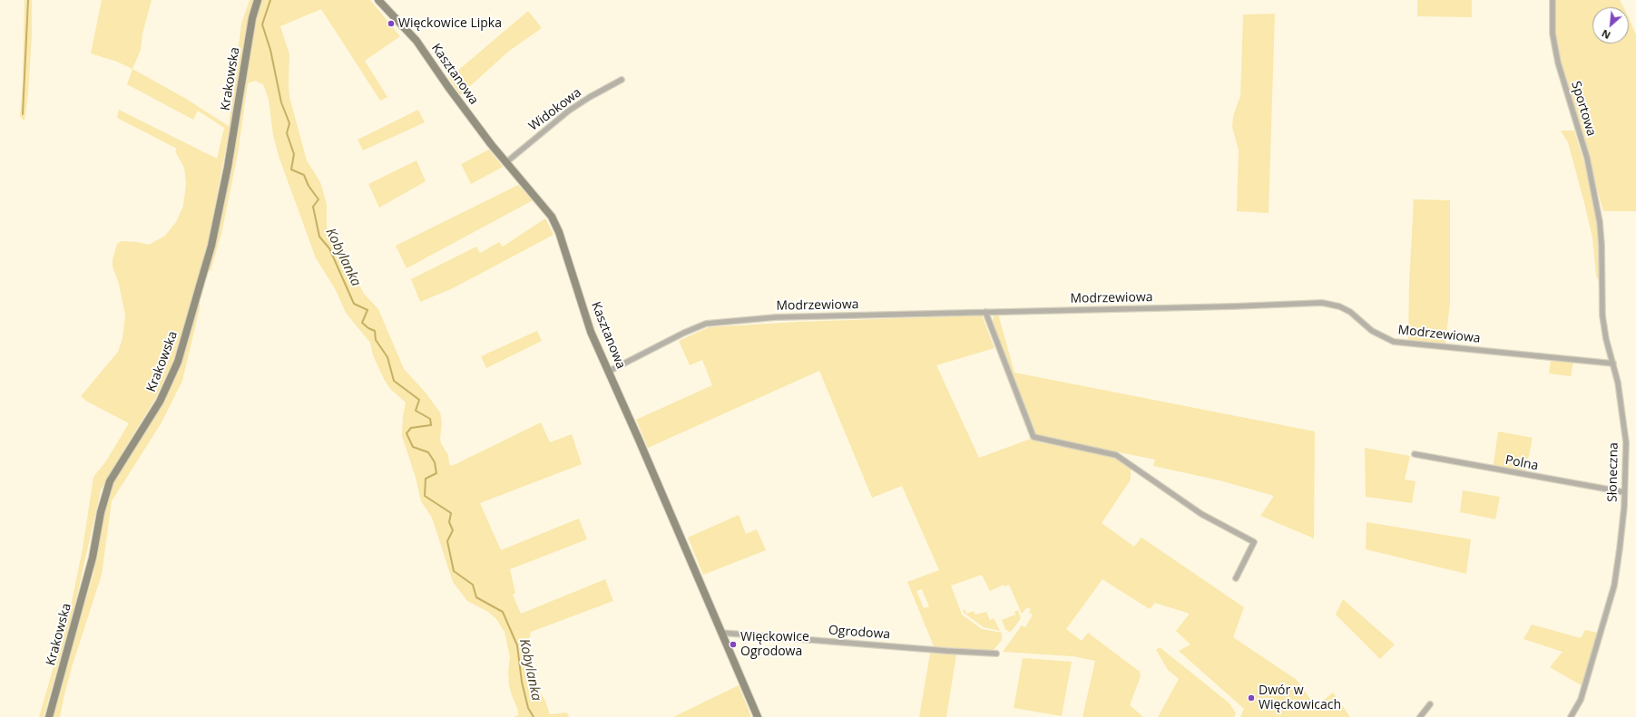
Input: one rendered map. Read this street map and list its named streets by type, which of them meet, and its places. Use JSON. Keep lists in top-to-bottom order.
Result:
{
  "streets": {
    "street": [
      "Kasztanowa",
      "Krakowska",
      "Sportowa",
      "Widokowa",
      "Modrzewiowa",
      "Polna",
      "Słoneczna",
      "Ogrodowa"
    ]
  },
  "crossings": [
    ["Kasztanowa", "Widokowa"],
    ["Kasztanowa", "Modrzewiowa"],
    ["Kasztanowa", "Ogrodowa"],
    ["Sportowa", "Słoneczna"],
    ["Modrzewiowa", "Słoneczna"],
    ["Polna", "Słoneczna"]
  ],
  "water": ["Kobylanka"],
  "places": ["Więckowice Lipka", "Więckowice Ogrodowa", "Dwór w Więckowicach"],
  "north": "bottom left"
}
